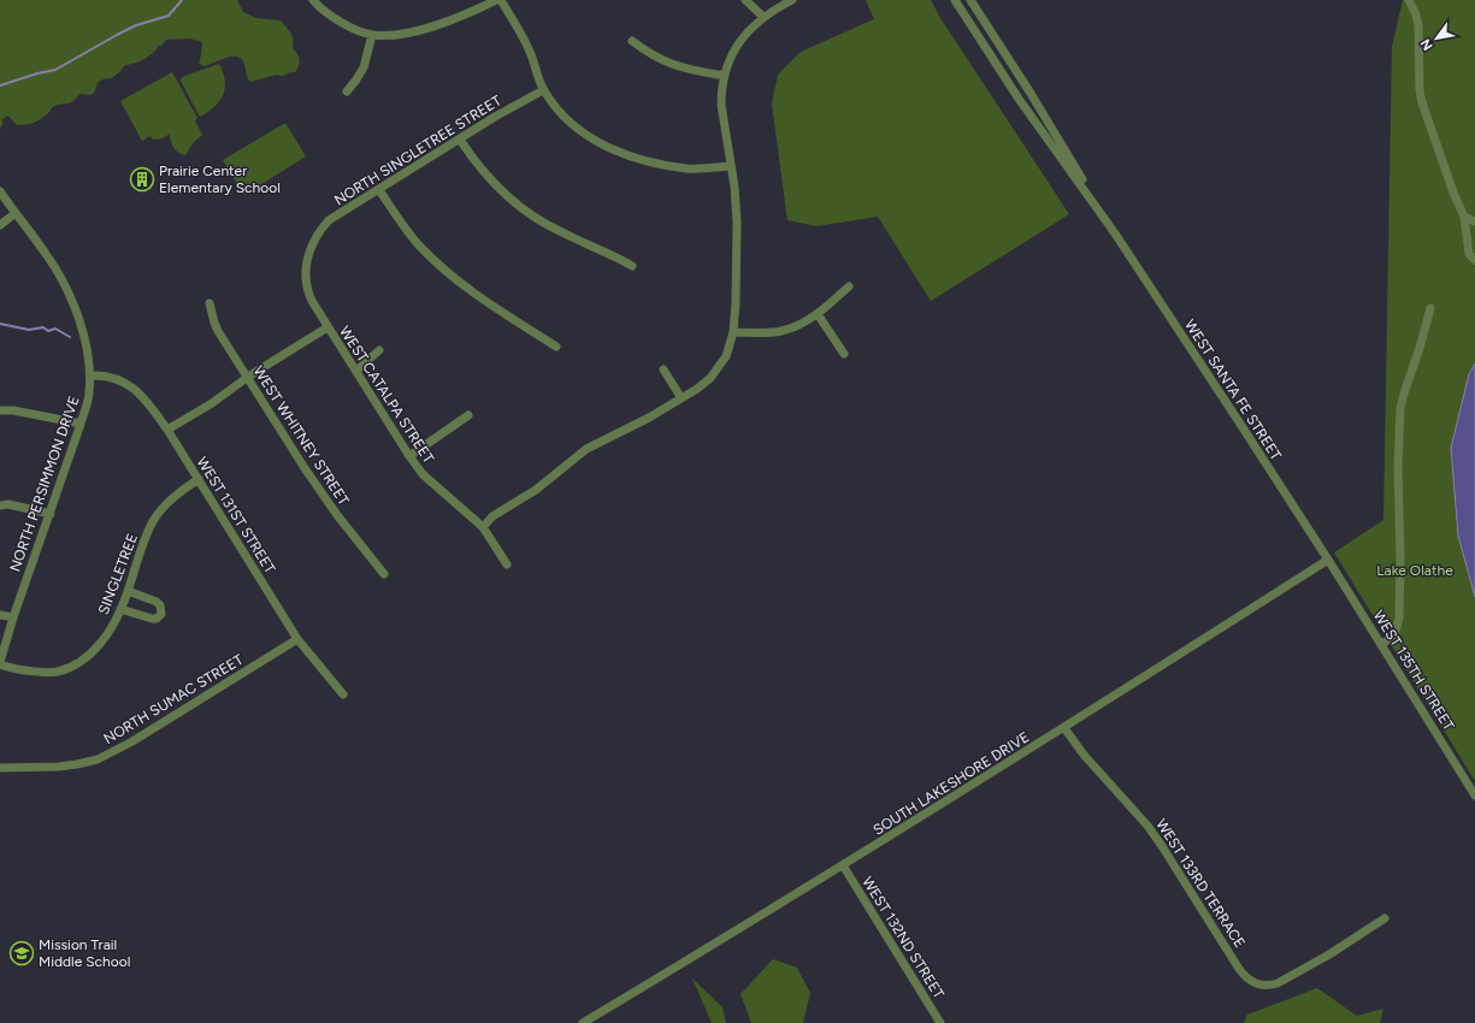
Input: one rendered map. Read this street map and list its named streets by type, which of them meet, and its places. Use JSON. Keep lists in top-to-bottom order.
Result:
{
  "streets": {
    "street": [
      "NORTH SINGLETREE STREET",
      "WEST SANTA FE STREET",
      "WEST CATALPA STREET",
      "WEST WHITNEY STREET",
      "NORTH PERSIMMON DRIVE",
      "WEST 131ST STREET",
      "SINGLETREE",
      "WEST 135TH STREET",
      "NORTH SUMAC STREET",
      "SOUTH LAKESHORE DRIVE",
      "WEST 133RD TERRACE",
      "WEST 132ND STREET"
    ]
  },
  "crossings": [
    ["NORTH SINGLETREE STREET", "WEST CATALPA STREET"],
    ["WEST SANTA FE STREET", "WEST 135TH STREET"],
    ["WEST SANTA FE STREET", "SOUTH LAKESHORE DRIVE"],
    ["NORTH PERSIMMON DRIVE", "WEST 131ST STREET"],
    ["NORTH PERSIMMON DRIVE", "SINGLETREE"],
    ["WEST 131ST STREET", "SINGLETREE"],
    ["WEST 131ST STREET", "NORTH SUMAC STREET"],
    ["WEST 135TH STREET", "SOUTH LAKESHORE DRIVE"],
    ["SOUTH LAKESHORE DRIVE", "WEST 133RD TERRACE"],
    ["SOUTH LAKESHORE DRIVE", "WEST 132ND STREET"]
  ],
  "parks": ["Lake Olathe"],
  "places": {
    "building": ["Prairie Center Elementary School"],
    "school or university": ["Mission Trail Middle School"]
  },
  "north": "bottom left"
}
